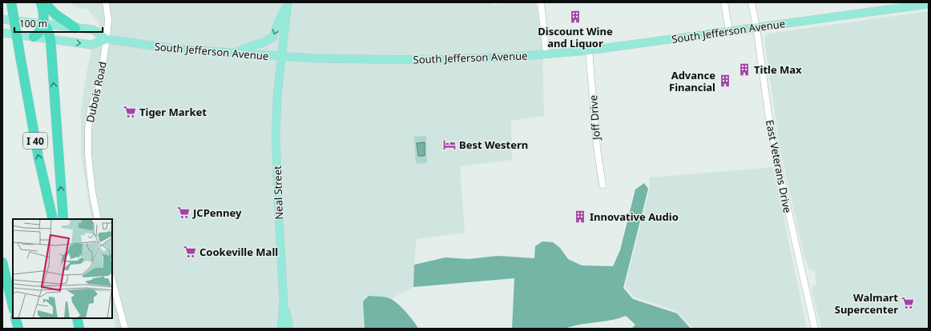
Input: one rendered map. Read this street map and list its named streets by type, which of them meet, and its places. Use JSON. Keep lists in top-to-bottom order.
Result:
{
  "streets": {
    "highway": ["I 40"],
    "main road": ["South Jefferson Avenue", "Neal Street"],
    "street": ["Dubois Road", "Joff Drive", "East Veterans Drive"]
  },
  "crossings": [
    ["South Jefferson Avenue", "Dubois Road"],
    ["South Jefferson Avenue", "Joff Drive"],
    ["South Jefferson Avenue", "East Veterans Drive"],
    ["South Jefferson Avenue", "Neal Street"]
  ],
  "places": {
    "building": [
      "Discount Wine and Liquor",
      "Title Max",
      "Advance Financial",
      "Innovative Audio"
    ],
    "supermarket": [
      "Tiger Market",
      "JCPenney",
      "Cookeville Mall",
      "Walmart Supercenter"
    ],
    "hotel": ["Best Western"]
  },
  "scale_bar": "100 m"
}
